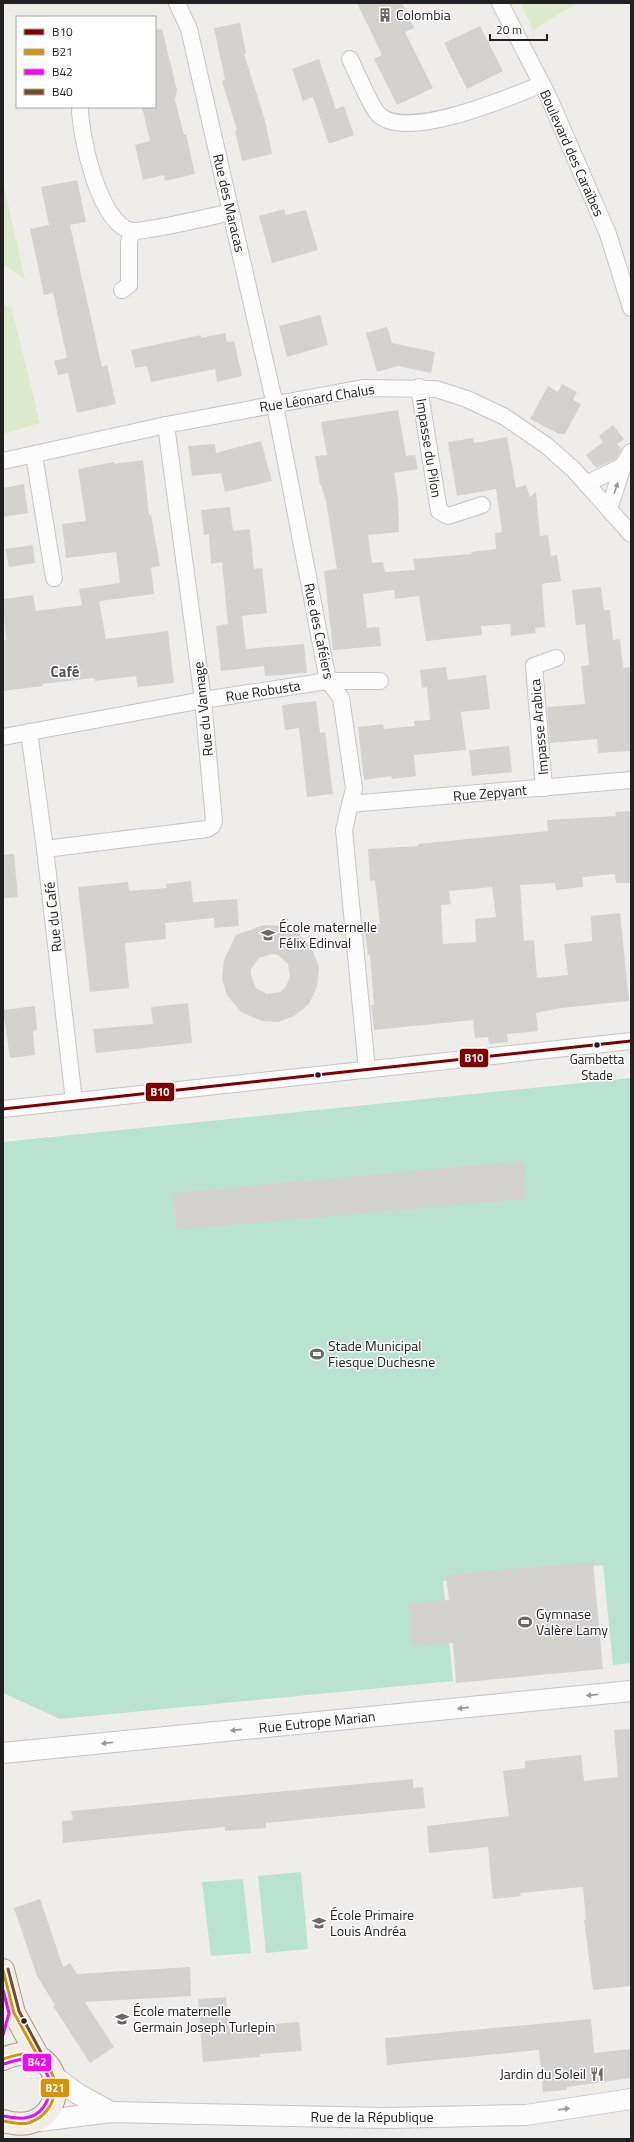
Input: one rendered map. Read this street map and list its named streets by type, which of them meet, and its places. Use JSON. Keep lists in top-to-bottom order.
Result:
{
  "streets": {
    "street": [
      "Boulevard des Caraïbes",
      "Rue des Maracas",
      "Rue Léonard Chalus",
      "Impasse du Pilon",
      "Rue des Caféiers",
      "Rue Robusta",
      "Rue du Vannage",
      "Impasse Arabica",
      "Rue Zepyant",
      "Rue du Café",
      "Rue Eutrope Marian",
      "Rue de la République"
    ]
  },
  "crossings": [
    ["Rue des Maracas", "Rue Léonard Chalus"],
    ["Rue des Maracas", "Rue des Caféiers"],
    ["Rue Léonard Chalus", "Impasse du Pilon"],
    ["Rue Léonard Chalus", "Rue des Caféiers"],
    ["Rue Léonard Chalus", "Rue du Vannage"],
    ["Rue des Caféiers", "Rue Robusta"],
    ["Rue des Caféiers", "Rue Zepyant"],
    ["Rue Robusta", "Rue du Vannage"],
    ["Rue Robusta", "Rue du Café"],
    ["Rue du Vannage", "Rue du Café"],
    ["Impasse Arabica", "Rue Zepyant"]
  ],
  "one_way": ["Rue Eutrope Marian", "Rue de la République"],
  "districts": ["Café"],
  "places": {
    "building": ["Colombia"],
    "school or university": ["École maternelle Félix Edinval", "École Primaire Louis Andréa", "École maternelle Germain Joseph Turlepin"],
    "other": ["Gambetta Stade"],
    "sports": ["Stade Municipal Fiesque Duchesne", "Gymnase Valère Lamy"],
    "restaurant": ["Jardin du Soleil"]
  },
  "lines": [
    "transit line B10",
    "transit line B40",
    "transit line B21",
    "transit line B42"
  ],
  "legend": [
    "B10",
    "B21",
    "B42",
    "B40"
  ],
  "scale_bar": "20 m"
}
